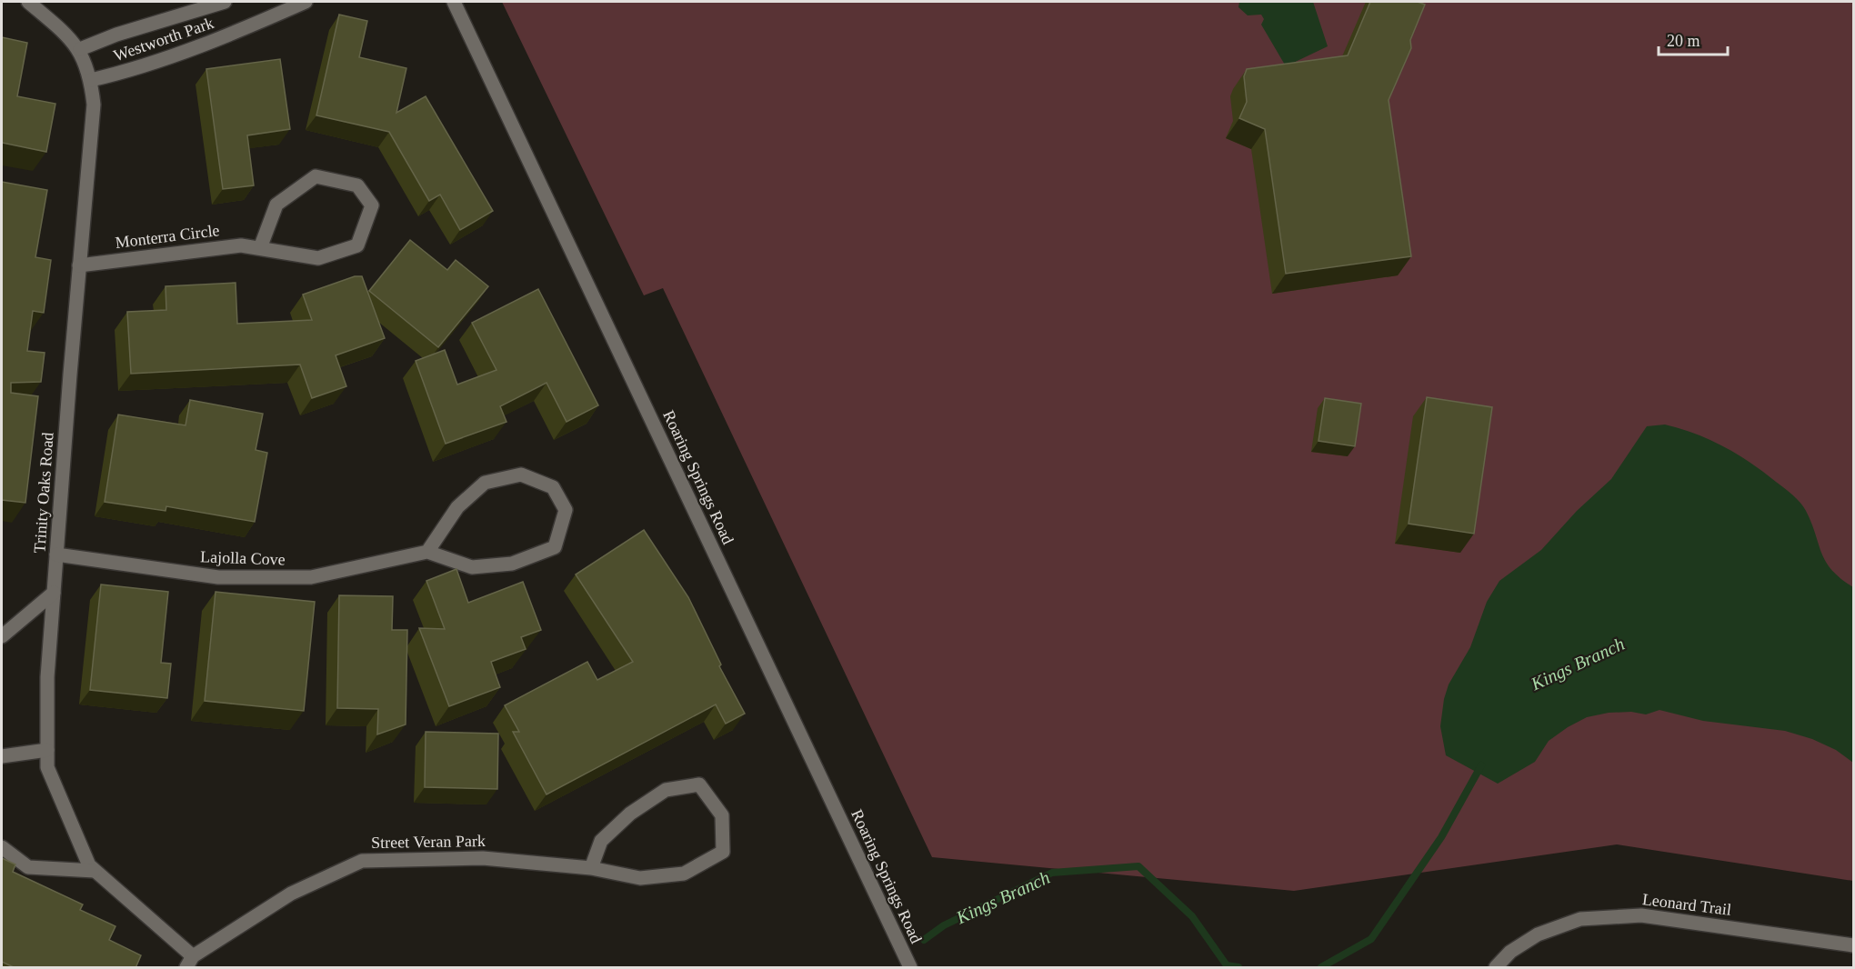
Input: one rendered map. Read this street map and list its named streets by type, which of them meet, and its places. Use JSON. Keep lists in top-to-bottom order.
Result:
{
  "streets": {
    "street": [
      "Westworth Park",
      "Monterra Circle",
      "Roaring Springs Road",
      "Trinity Oaks Road",
      "Lajolla Cove",
      "Street Veran Park",
      "Leonard Trail"
    ]
  },
  "crossings": [
    ["Westworth Park", "Trinity Oaks Road"],
    ["Monterra Circle", "Trinity Oaks Road"],
    ["Trinity Oaks Road", "Lajolla Cove"],
    ["Trinity Oaks Road", "Street Veran Park"]
  ],
  "water": ["Kings Branch"],
  "scale_bar": "20 m"
}
